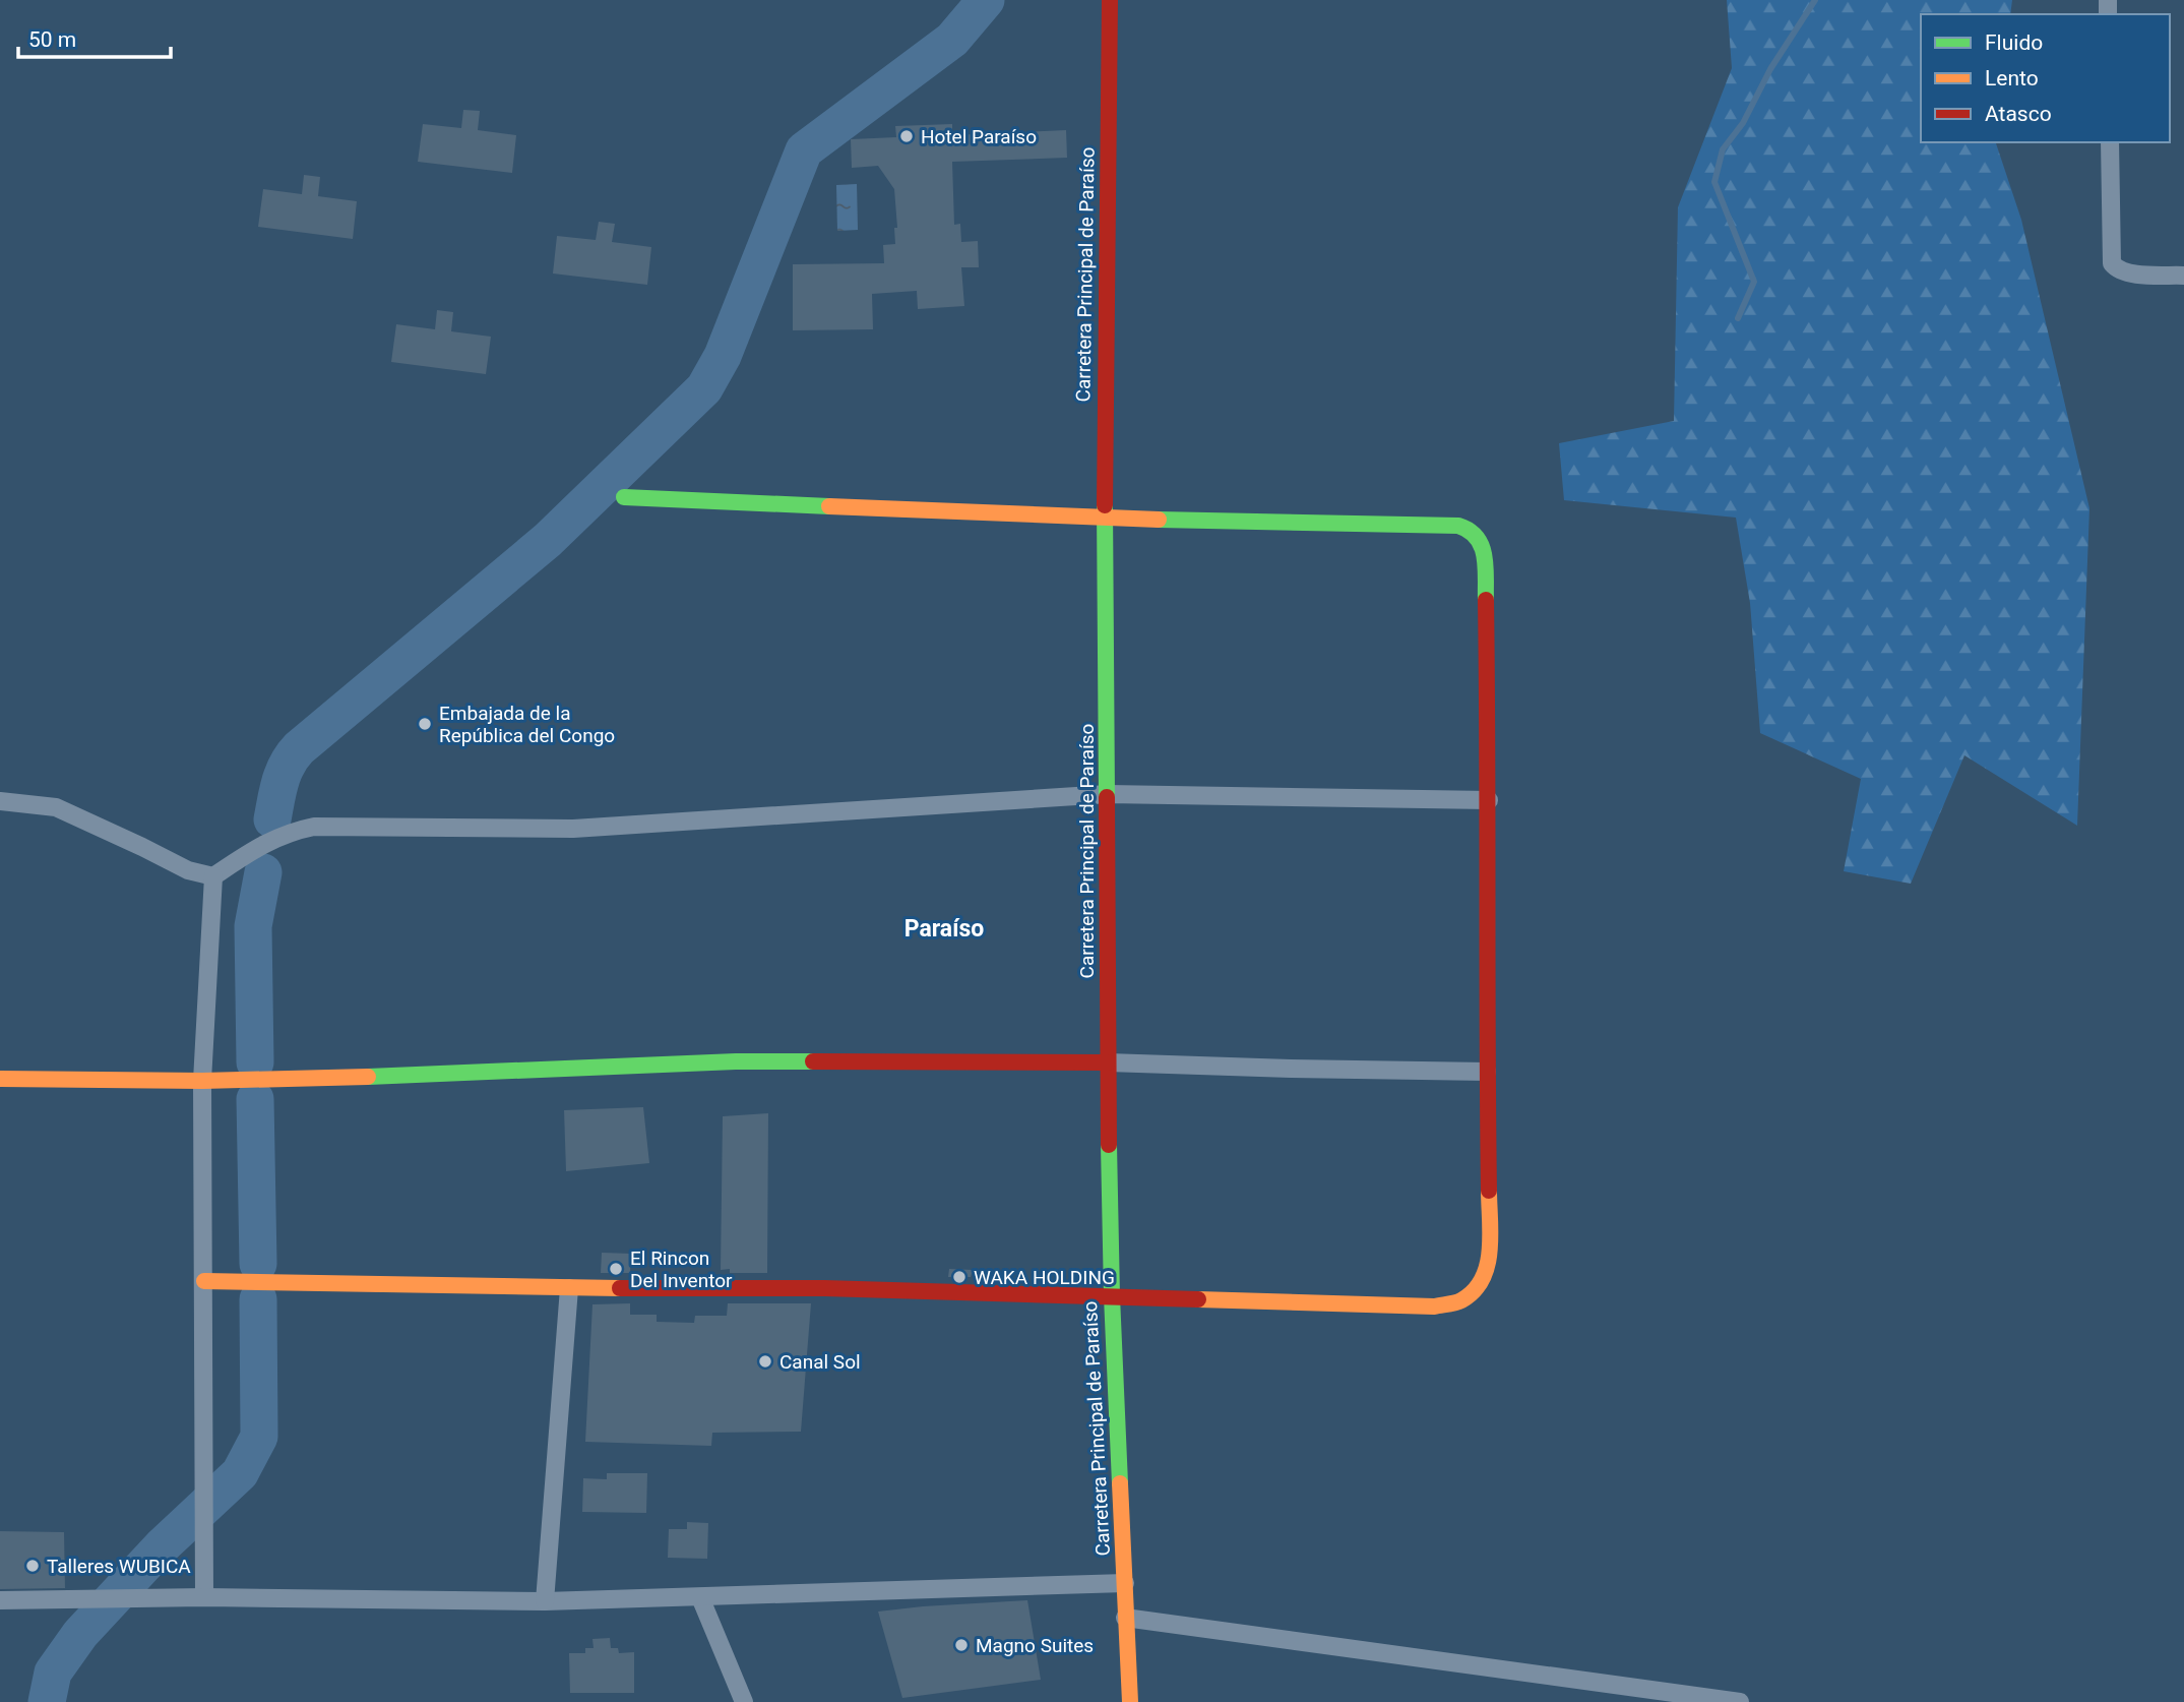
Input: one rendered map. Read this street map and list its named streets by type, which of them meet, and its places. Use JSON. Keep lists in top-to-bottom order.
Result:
{
  "streets": {
    "street": ["Carretera Principal de Paraíso"]
  },
  "districts": ["Paraíso"],
  "places": [
    "Hotel Paraíso",
    "Embajada de la República del Congo",
    "El Rincon Del Inventor",
    "WAKA HOLDING",
    "Canal Sol",
    "Talleres WUBICA",
    "Magno Suites"
  ],
  "legend": ["Fluido", "Lento", "Atasco"],
  "scale_bar": "50 m"
}
